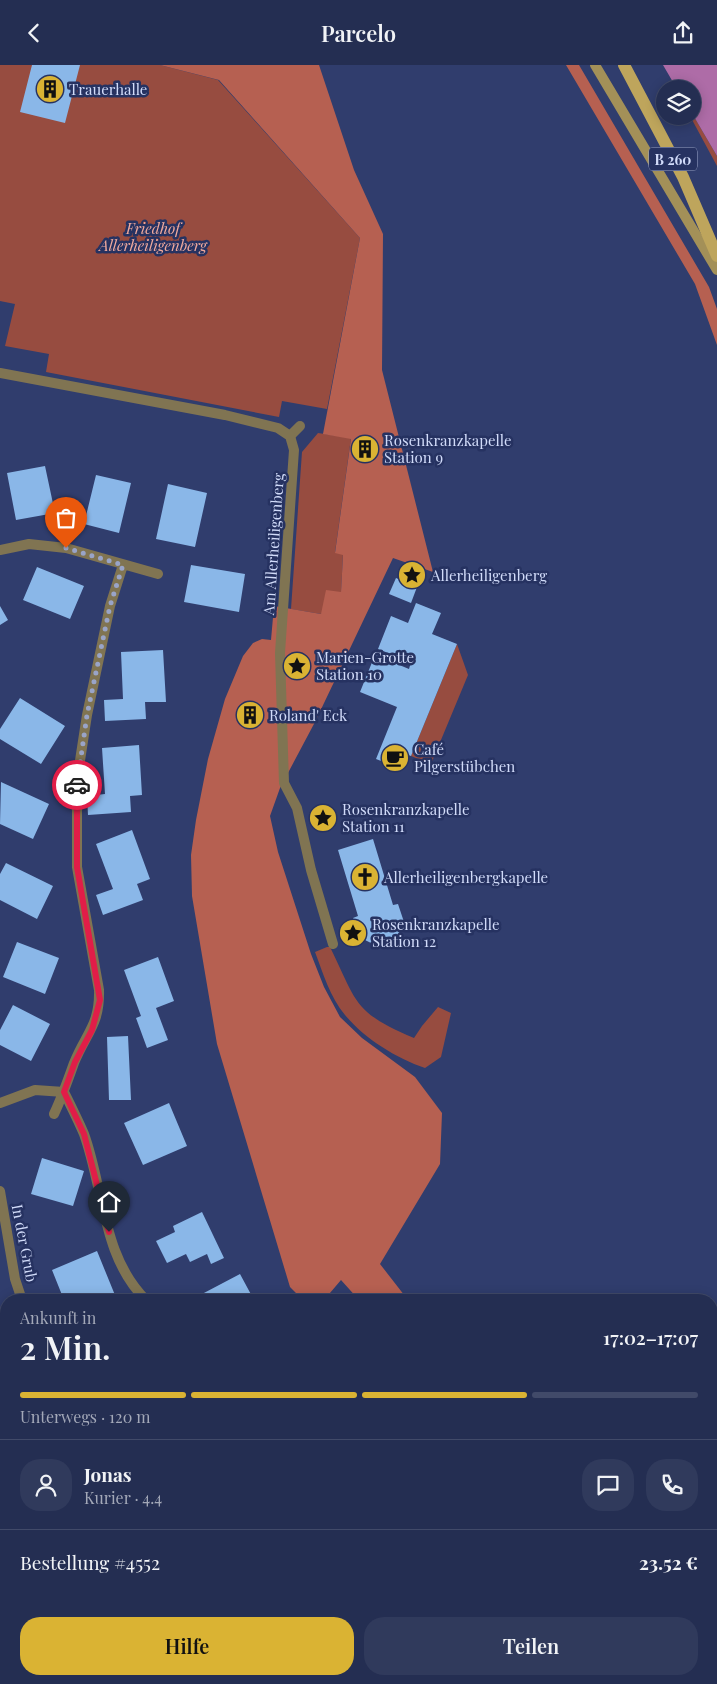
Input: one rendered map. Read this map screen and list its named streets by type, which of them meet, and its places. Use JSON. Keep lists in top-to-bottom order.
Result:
{
  "streets": {
    "main road": ["B 260"],
    "street": ["Am Allerheiligenberg", "In der Grub"]
  },
  "parks": ["Friedhof Allerheiligenberg"],
  "places": {
    "building": ["Trauerhalle", "Rosenkranzkapelle Station 9", "Roland' Eck"],
    "place": [
      "Allerheiligenberg",
      "Marien-Grotte Station 10",
      "Rosenkranzkapelle Station 11",
      "Rosenkranzkapelle Station 12"
    ],
    "cafe": ["Café Pilgerstübchen"],
    "church": ["Allerheiligenbergkapelle"]
  },
  "page": {
    "header": "Parcelo",
    "heading": ["2 Min.", "Ankunft in", "17:02–17:07"],
    "panel": [
      "Jonas",
      "Kurier · 4.4",
      "Bestellung #4552",
      "23.52 €"
    ],
    "bar": "Unterwegs · 120 m",
    "buttons": ["Hilfe", "Teilen"]
  }
}
